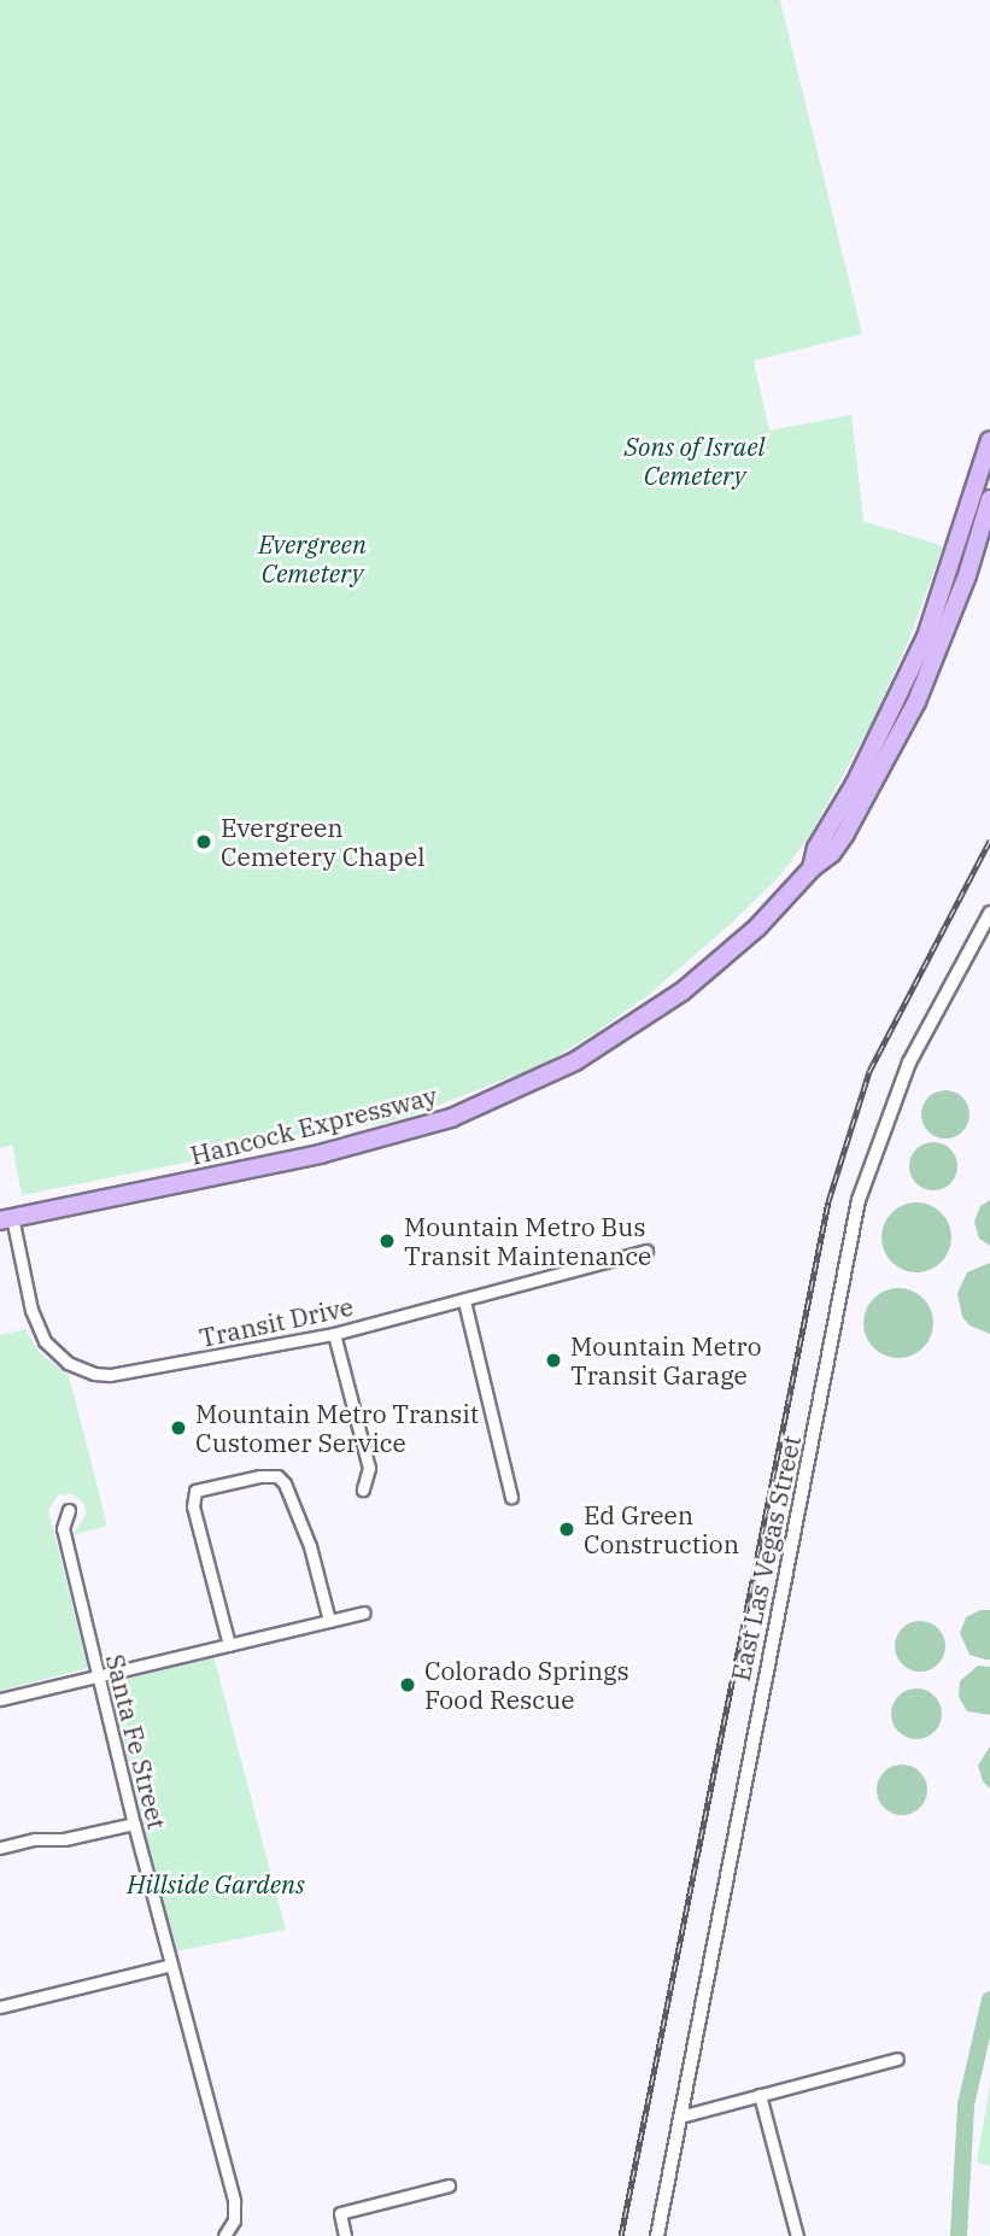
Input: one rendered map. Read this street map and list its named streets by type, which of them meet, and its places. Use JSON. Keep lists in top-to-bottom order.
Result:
{
  "streets": {
    "main road": ["Hancock Expressway"],
    "street": ["Transit Drive", "East Las Vegas Street", "Santa Fe Street"]
  },
  "crossings": [
    ["Hancock Expressway", "Transit Drive"]
  ],
  "parks": ["Sons of Israel Cemetery", "Evergreen Cemetery", "Hillside Gardens"],
  "places": [
    "Evergreen Cemetery Chapel",
    "Mountain Metro Bus Transit Maintenance",
    "Mountain Metro Transit Garage",
    "Mountain Metro Transit Customer Service",
    "Ed Green Construction",
    "Colorado Springs Food Rescue"
  ]
}
